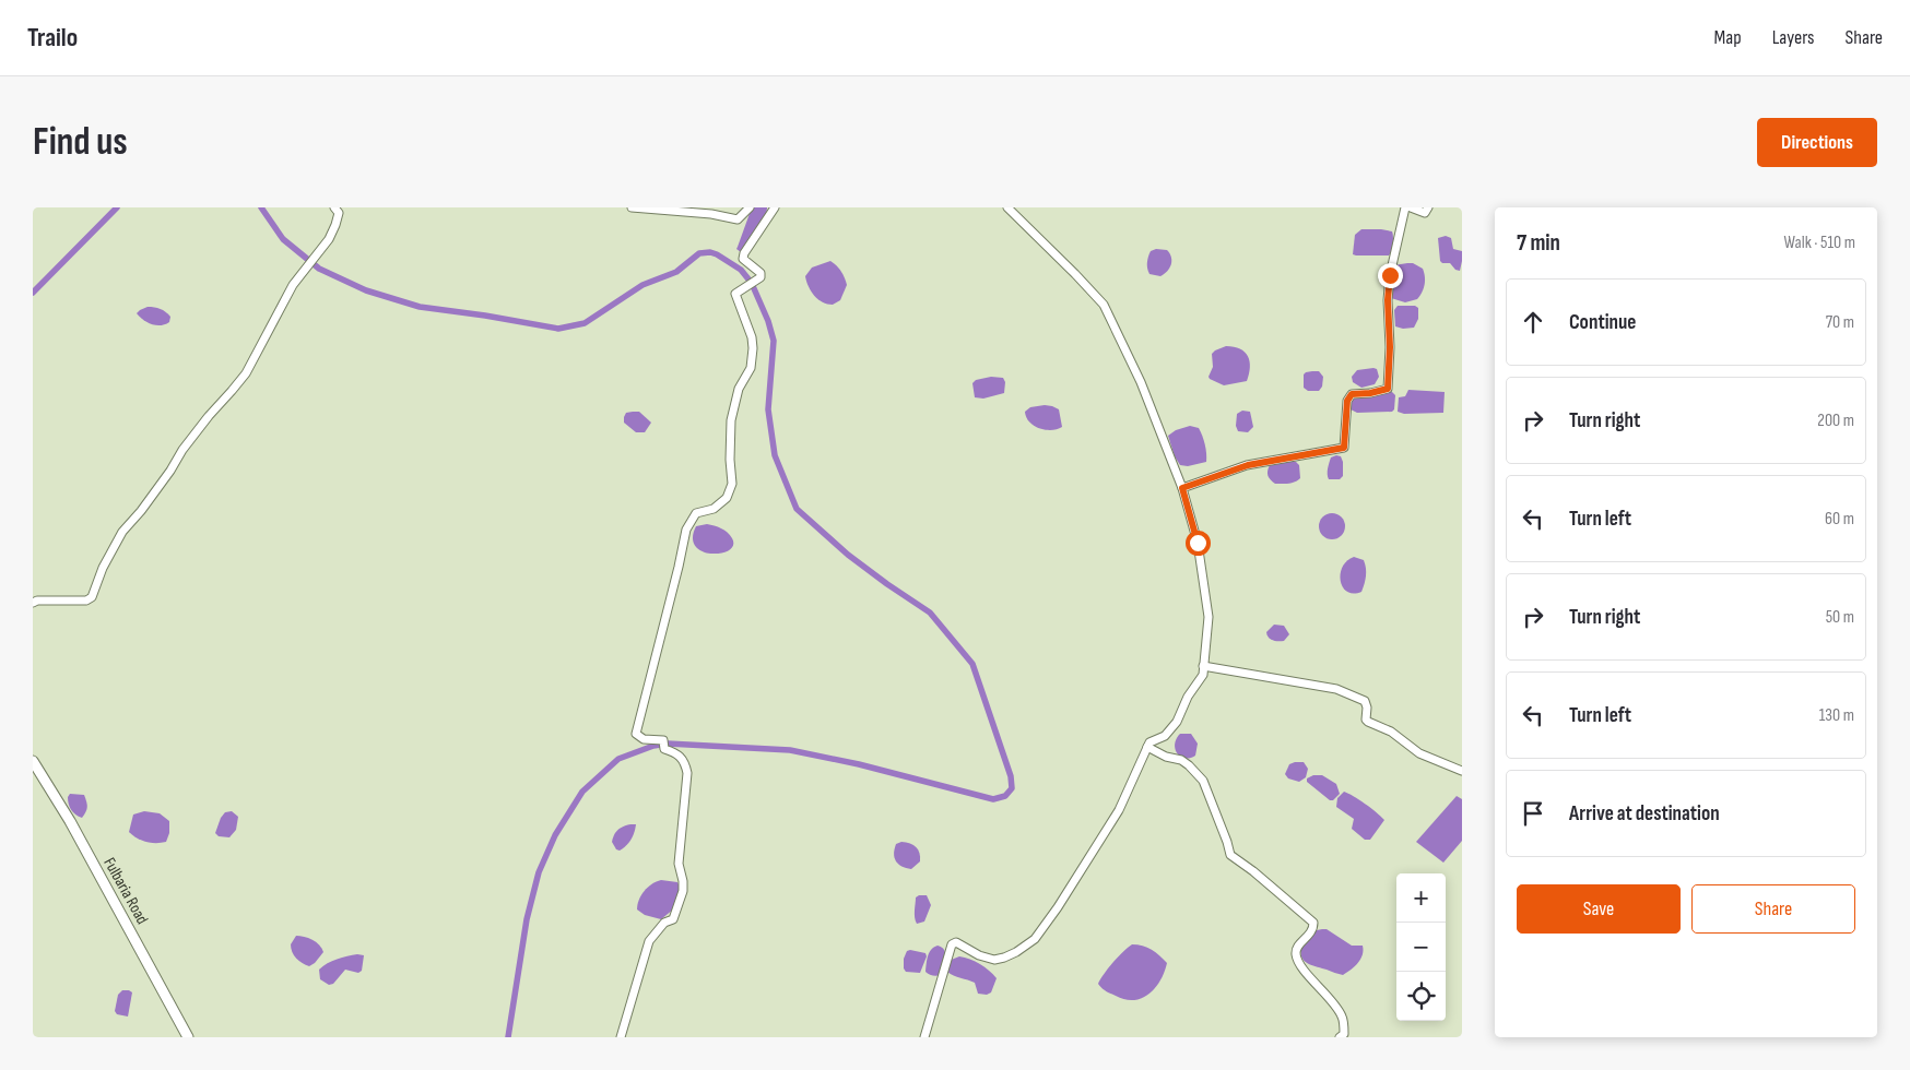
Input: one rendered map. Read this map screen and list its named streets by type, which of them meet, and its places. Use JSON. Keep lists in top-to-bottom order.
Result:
{
  "streets": {
    "main road": ["Fulbaria Road"]
  },
  "page": {
    "header": "Trailo",
    "nav": ["Map", "Layers", "Share"],
    "buttons": [
      "Directions",
      ["Save", "Share"]
    ],
    "title": "Find us",
    "heading": ["7 min", "Walk · 510 m"],
    "list": [
      ["Continue", "70 m"],
      ["Turn right", "200 m"],
      ["Turn left", "60 m"],
      ["Turn right", "50 m"],
      ["Turn left", "130 m"],
      "Arrive at destination"
    ],
    "map_buttons": ["+", "−"]
  }
}
